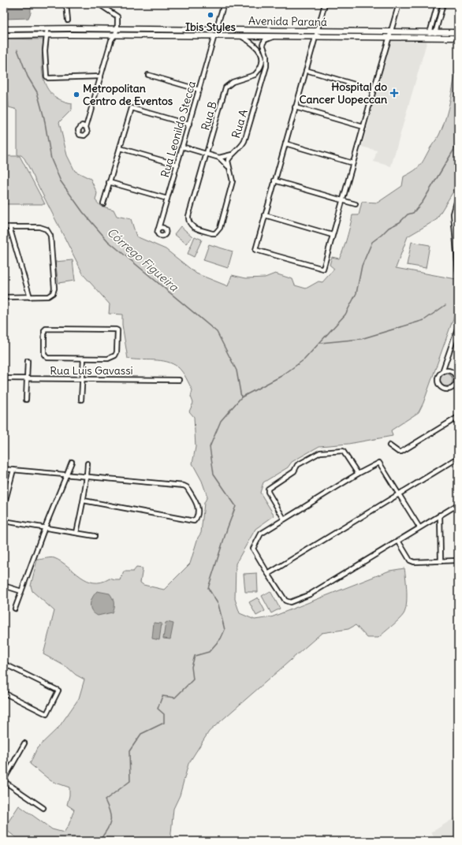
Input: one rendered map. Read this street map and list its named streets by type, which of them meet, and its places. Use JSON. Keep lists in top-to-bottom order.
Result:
{
  "streets": {
    "main road": ["Avenida Paraná"],
    "street": [
      "Rua B",
      "Rua A",
      "Rua Leonildo Stecca",
      "Rua Luis Gavassi"
    ]
  },
  "crossings": [
    ["Avenida Paraná", "Rua Leonildo Stecca"],
    ["Rua B", "Rua A"]
  ],
  "water": ["Córrego Figueira"],
  "places": {
    "other": ["Ibis Styles", "Metropolitan Centro de Eventos"],
    "health": ["Hospital do Cancer Uopeccan"]
  }
}
